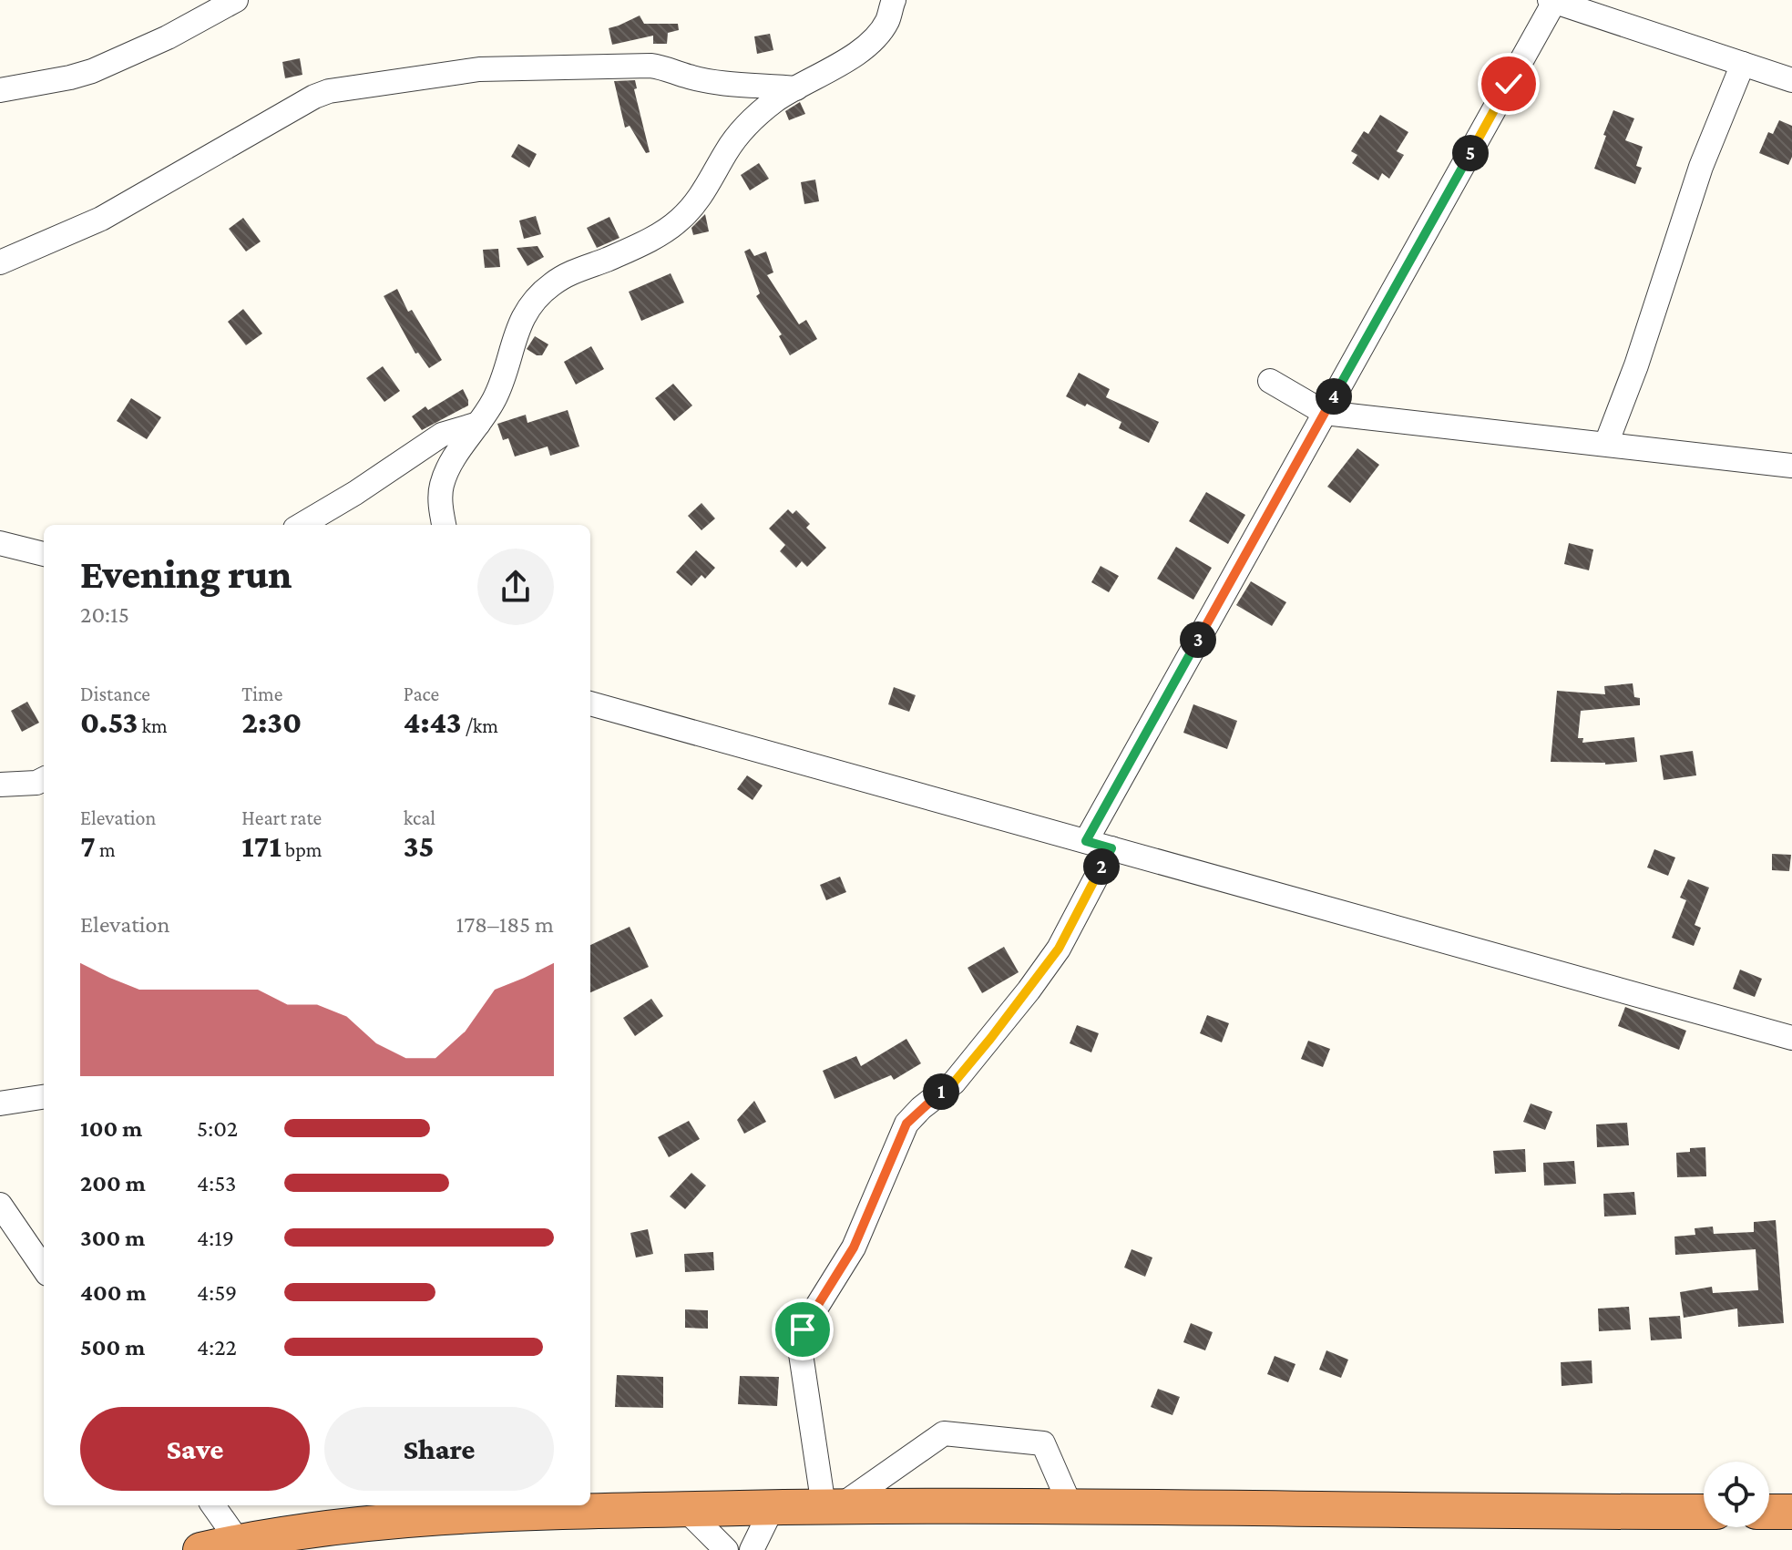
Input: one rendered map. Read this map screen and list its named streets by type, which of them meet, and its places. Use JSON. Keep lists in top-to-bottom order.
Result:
{
  "page": {
    "pins": [
      "5",
      "4",
      "3",
      "2",
      "1"
    ],
    "heading": ["Evening run", "20:15"],
    "stats": [
      ["Distance", "0.53 km"],
      ["Time", "2:30"],
      ["Pace", "4:43 /km"],
      ["Elevation", "7 m"],
      ["Heart rate", "171 bpm"],
      ["kcal", "35"]
    ],
    "chart": ["Elevation", "178–185 m"],
    "list": [
      {
        "name": "100 m",
        "note": "5:02"
      },
      {
        "name": "200 m",
        "note": "4:53"
      },
      {
        "name": "300 m",
        "note": "4:19"
      },
      {
        "name": "400 m",
        "note": "4:59"
      },
      {
        "name": "500 m",
        "note": "4:22"
      }
    ],
    "buttons": ["Save", "Share"]
  }
}
